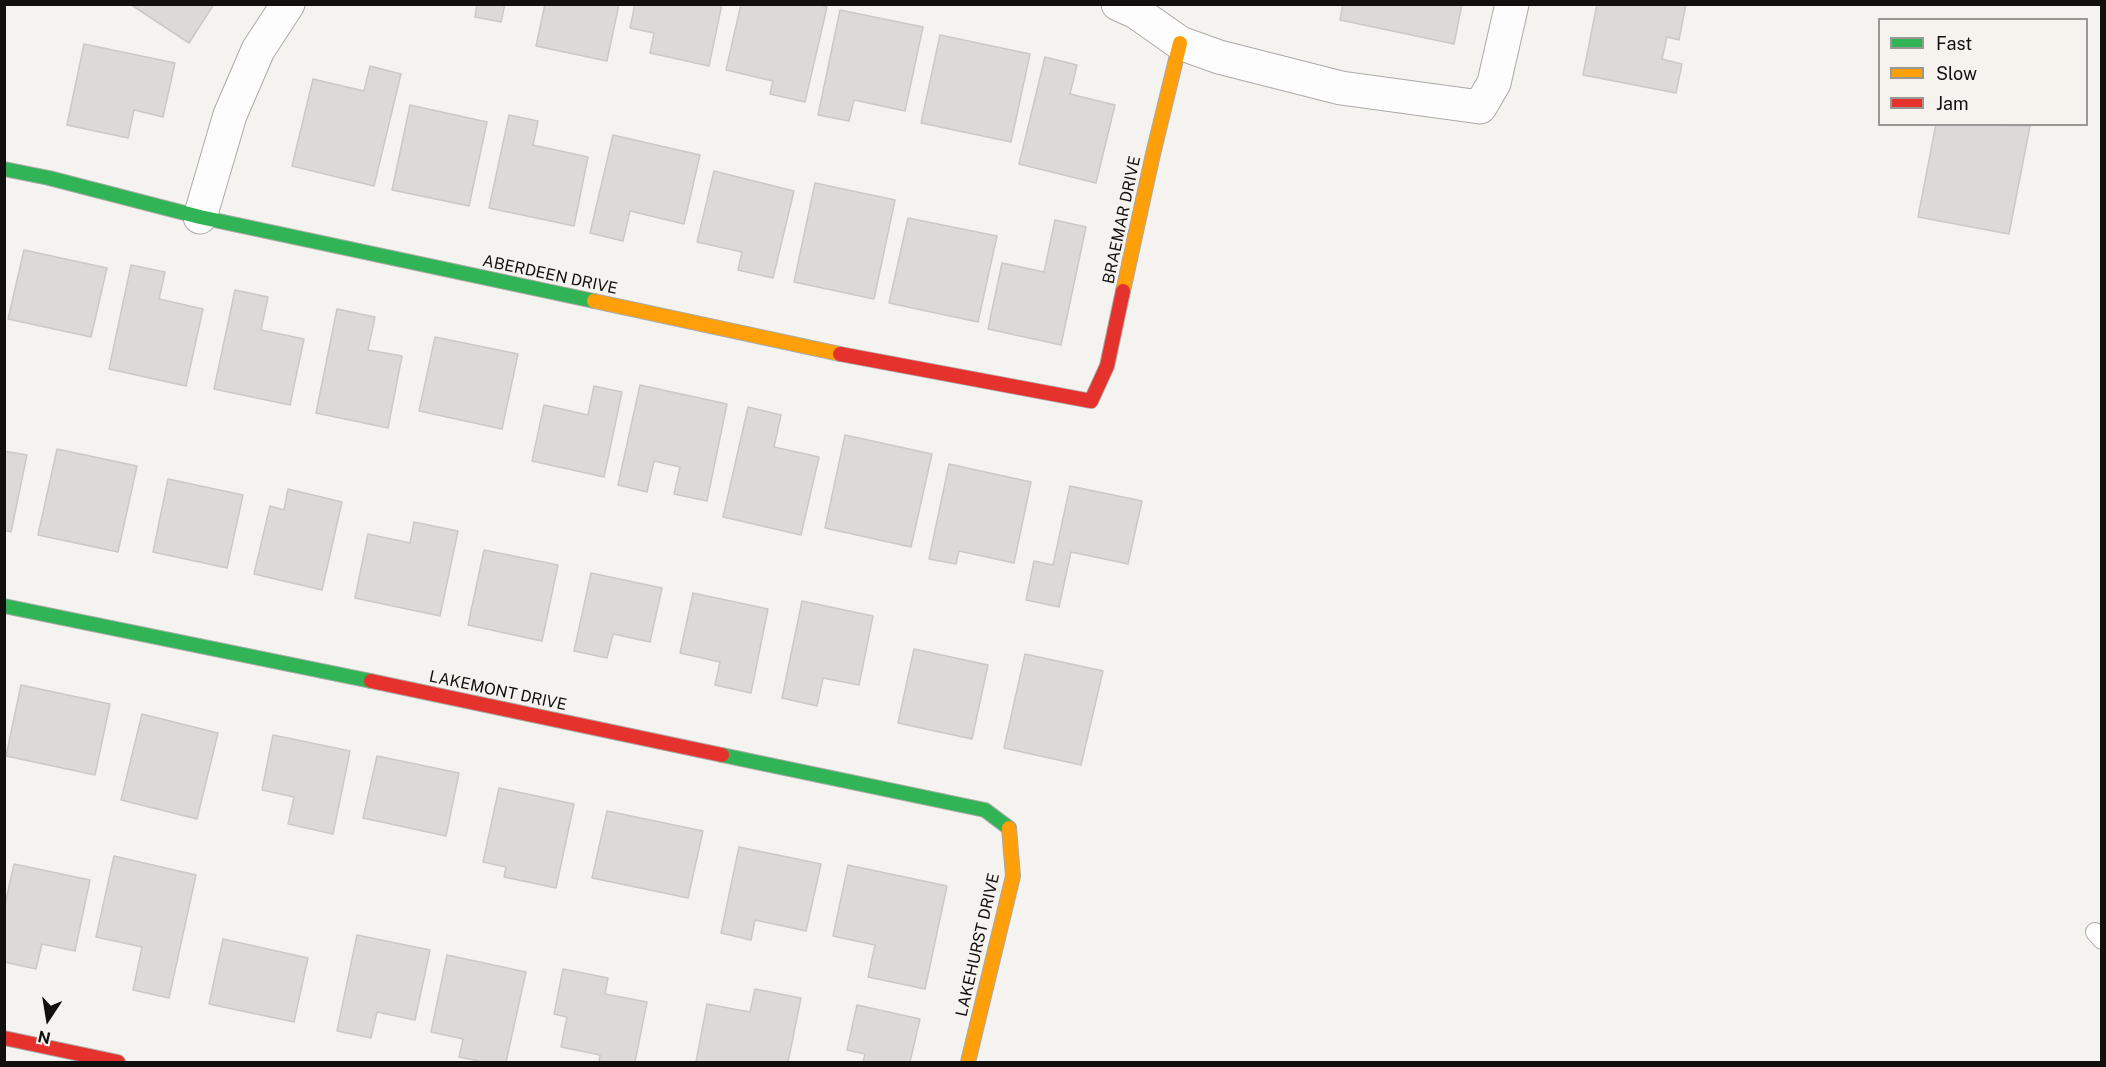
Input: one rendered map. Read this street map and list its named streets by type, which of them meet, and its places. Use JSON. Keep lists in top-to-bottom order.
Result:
{
  "streets": {
    "street": [
      "BRAEMAR DRIVE",
      "ABERDEEN DRIVE",
      "LAKEMONT DRIVE",
      "LAKEHURST DRIVE"
    ]
  },
  "crossings": [
    ["BRAEMAR DRIVE", "ABERDEEN DRIVE"],
    ["LAKEMONT DRIVE", "LAKEHURST DRIVE"]
  ],
  "legend": ["Fast", "Slow", "Jam"],
  "north": "bottom"
}
